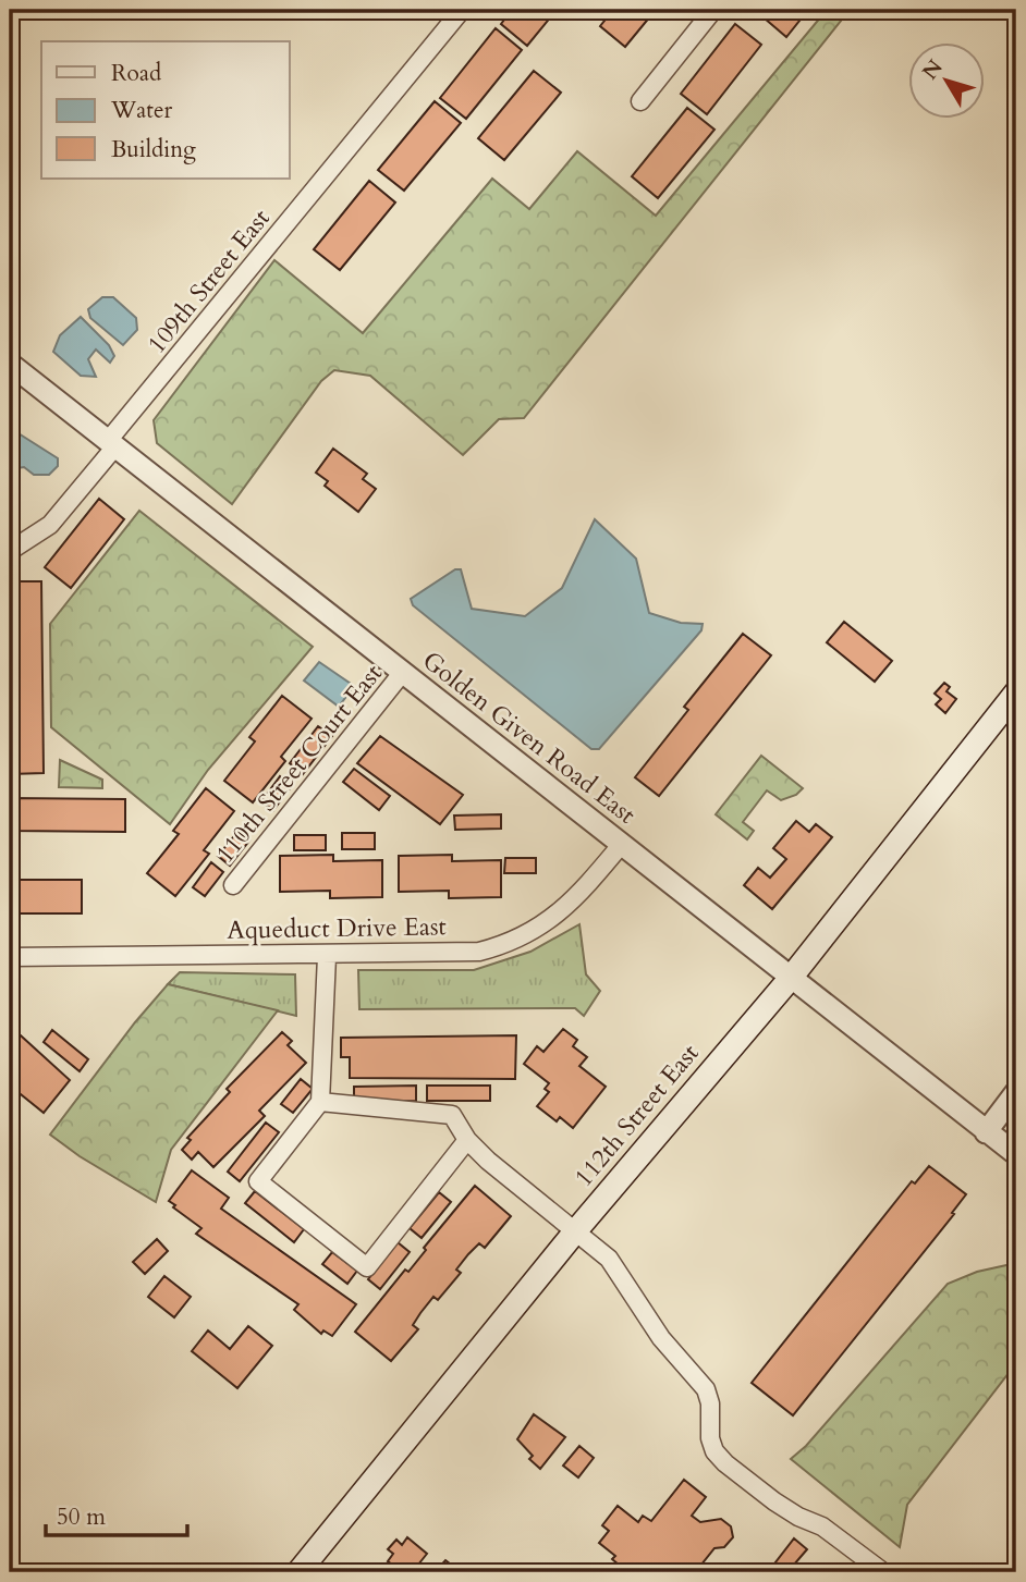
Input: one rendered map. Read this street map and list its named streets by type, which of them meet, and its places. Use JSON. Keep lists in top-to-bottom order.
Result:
{
  "streets": {
    "main road": ["112th Street East"],
    "street": [
      "109th Street East",
      "Golden Given Road East",
      "110th Street Court East",
      "Aqueduct Drive East"
    ]
  },
  "crossings": [
    ["109th Street East", "Golden Given Road East"],
    ["Golden Given Road East", "110th Street Court East"],
    ["Golden Given Road East", "Aqueduct Drive East"],
    ["Golden Given Road East", "112th Street East"]
  ],
  "legend": ["Road", "Water", "Building"],
  "scale_bar": "50 m",
  "north": "top left"
}
